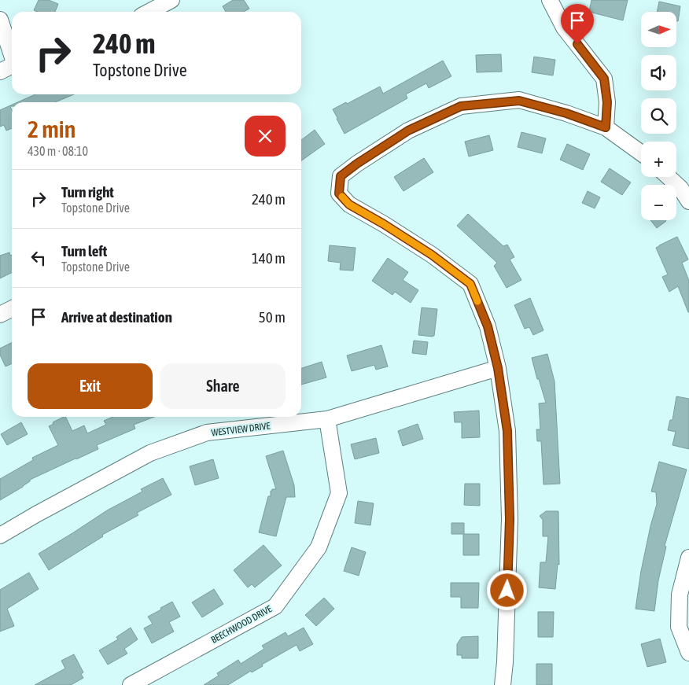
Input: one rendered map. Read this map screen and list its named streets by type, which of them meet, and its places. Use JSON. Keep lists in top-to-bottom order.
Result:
{
  "streets": {
    "street": ["WESTVIEW DRIVE", "BEECHWOOD DRIVE"]
  },
  "crossings": [
    ["WESTVIEW DRIVE", "BEECHWOOD DRIVE"]
  ],
  "north": "right",
  "page": {
    "map_buttons": ["+", "−"],
    "turn": ["240 m", "Topstone Drive"],
    "heading": ["2 min", "430 m · 08:10"],
    "list": [
      {
        "name": "Turn right",
        "note": "Topstone Drive",
        "value": "240 m"
      },
      {
        "name": "Turn left",
        "note": "Topstone Drive",
        "value": "140 m"
      },
      {
        "name": "Arrive at destination",
        "value": "50 m"
      }
    ],
    "buttons": ["Exit", "Share"]
  }
}
